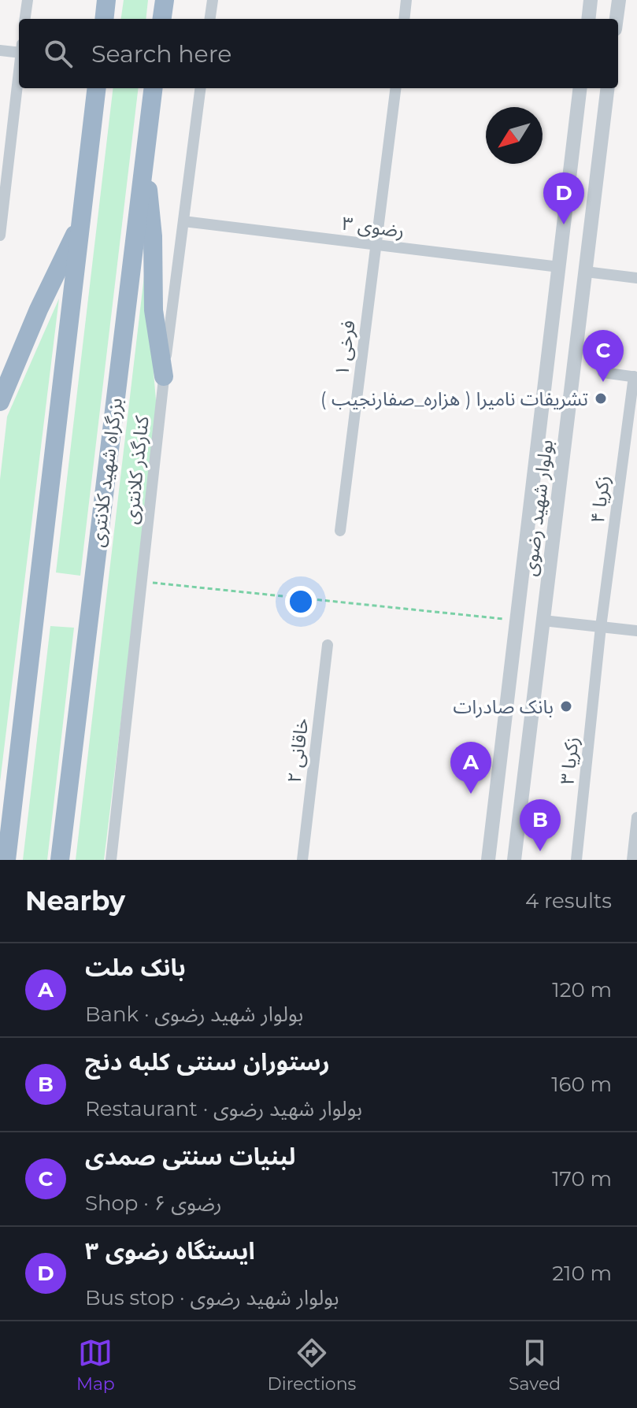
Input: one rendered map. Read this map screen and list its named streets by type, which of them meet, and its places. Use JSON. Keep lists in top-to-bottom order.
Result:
{
  "streets": {
    "highway": ["بزرگراه شهید کلانتری"],
    "street": [
      "رضوی ۳",
      "فرخی ۱",
      "کنارگذر کلانتری",
      "زکریا ۴",
      "بولوار شهید رضوی",
      "خاقانی ۲",
      "زکریا ۳"
    ]
  },
  "crossings": [
    ["رضوی ۳", "فرخی ۱"],
    ["رضوی ۳", "کنارگذر کلانتری"],
    ["رضوی ۳", "بولوار شهید رضوی"],
    ["زکریا ۴", "زکریا ۳"]
  ],
  "places": ["تشریفات نامیرا ( هزاره_صفارنجیب )", "بانک صادرات"],
  "north": "bottom left",
  "page": {
    "search": "Search here",
    "pins": [
      "D",
      "C",
      "A",
      "B"
    ],
    "heading": ["Nearby", "4 results"],
    "list": [
      {
        "mark": "A",
        "name": "بانک ملت",
        "note": "Bank · بولوار شهید رضوی",
        "value": "120 m"
      },
      {
        "mark": "B",
        "name": "رستوران سنتی کلبه دنج",
        "note": "Restaurant · بولوار شهید رضوی",
        "value": "160 m"
      },
      {
        "mark": "C",
        "name": "لبنیات سنتی صمدی",
        "note": "Shop · رضوی ۶",
        "value": "170 m"
      },
      {
        "mark": "D",
        "name": "ایستگاه رضوی ۳",
        "note": "Bus stop · بولوار شهید رضوی",
        "value": "210 m"
      }
    ],
    "nav": ["Map", "Directions", "Saved"]
  }
}
